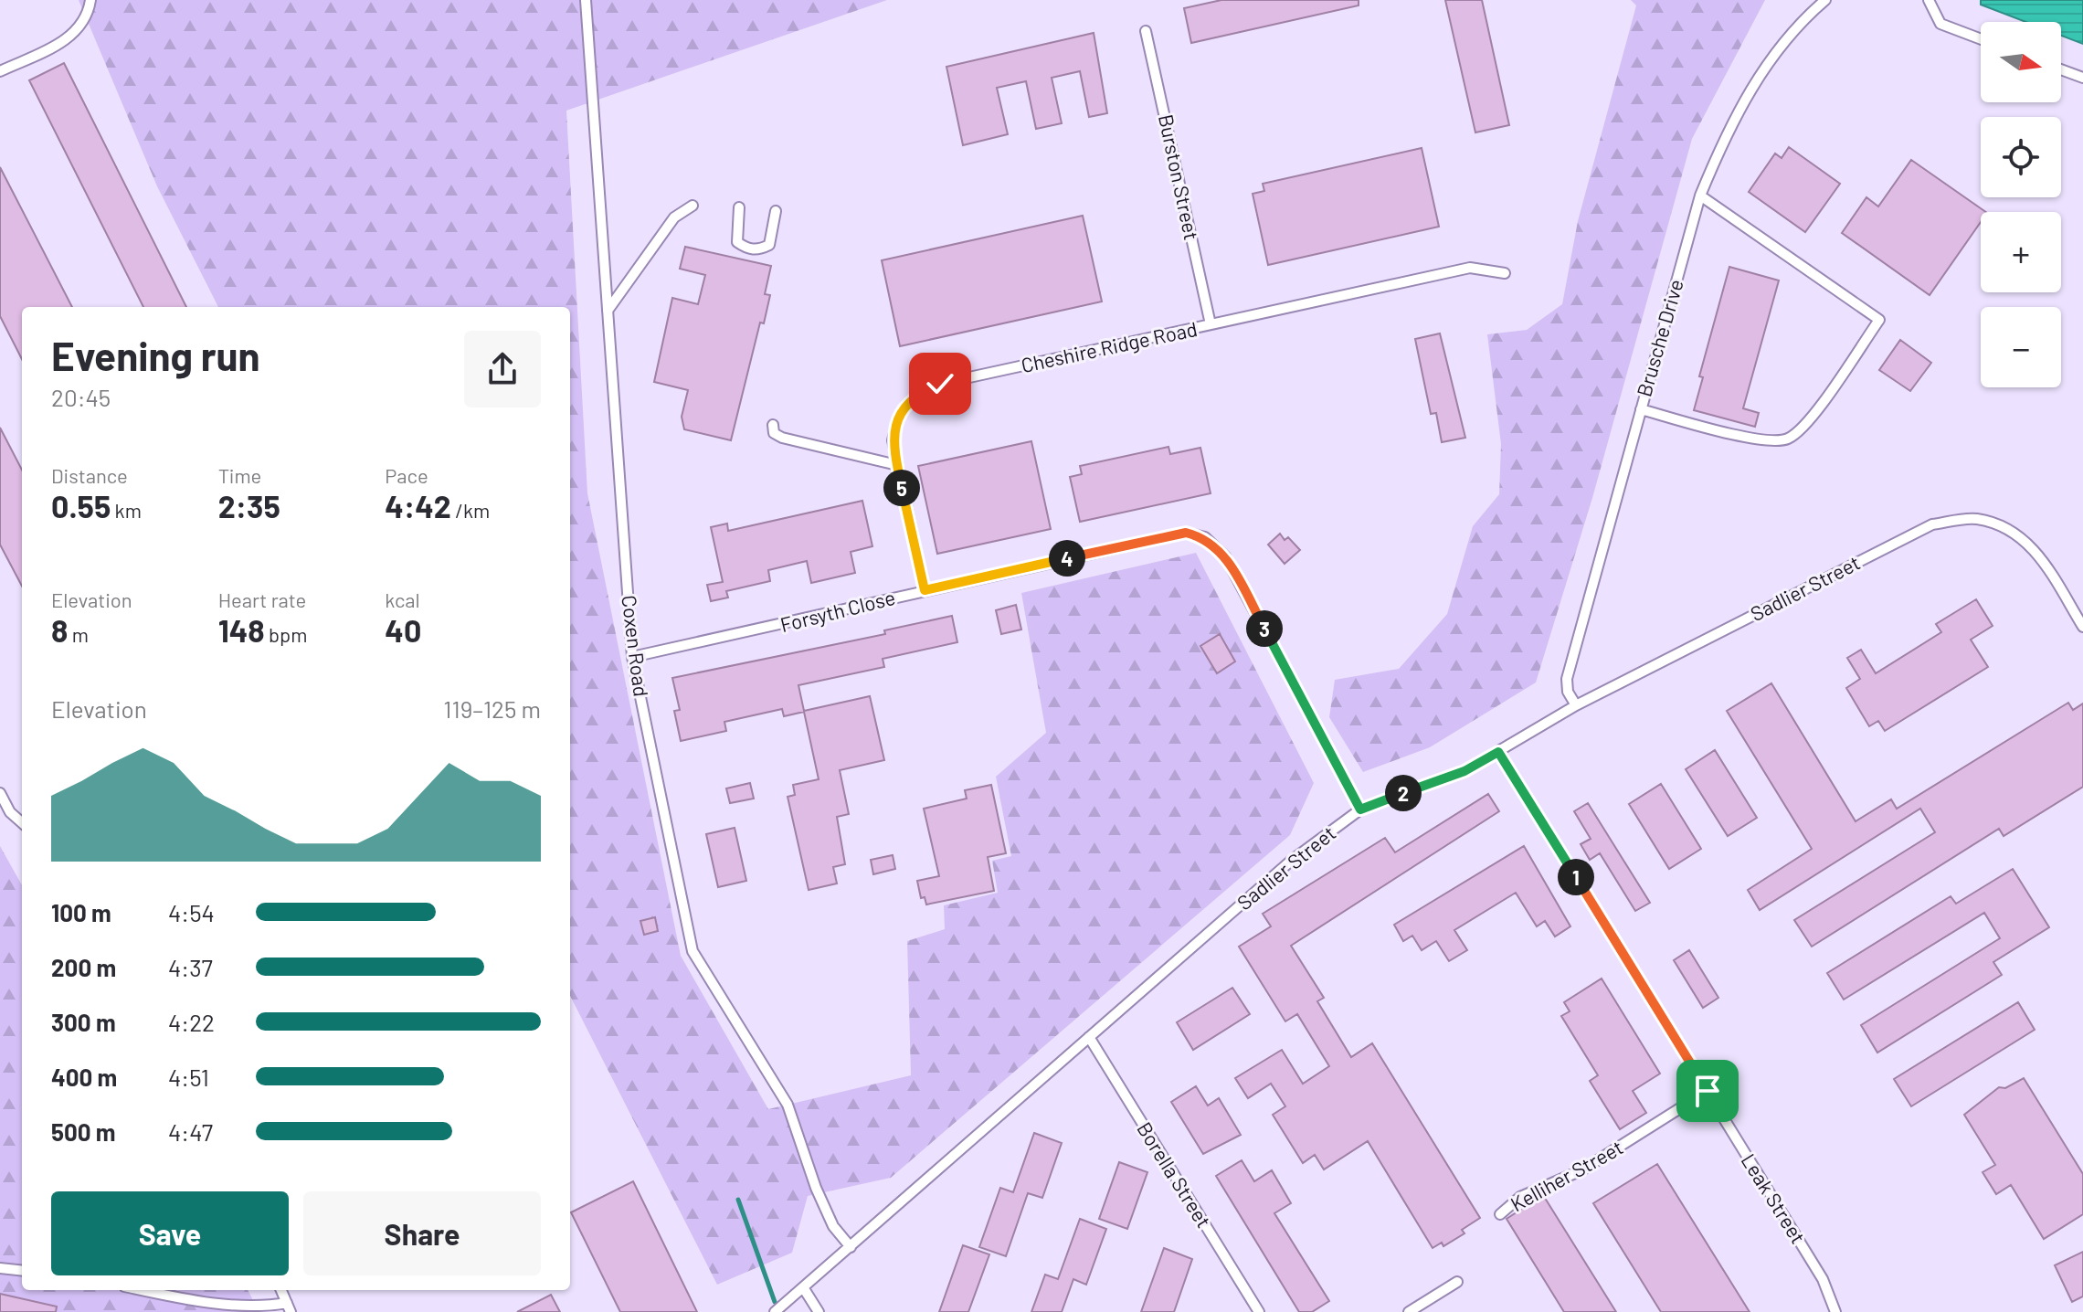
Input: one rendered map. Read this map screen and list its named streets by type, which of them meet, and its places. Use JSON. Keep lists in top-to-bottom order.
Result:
{
  "streets": {
    "lane": [
      "Burston Street",
      "Brusche Drive",
      "Cheshire Ridge Road",
      "Sadlier Street",
      "Forsyth Close",
      "Coxen Road",
      "Borella Street",
      "Kelliher Street",
      "Leak Street"
    ]
  },
  "crossings": [
    ["Burston Street", "Cheshire Ridge Road"],
    ["Brusche Drive", "Sadlier Street"],
    ["Cheshire Ridge Road", "Forsyth Close"],
    ["Sadlier Street", "Forsyth Close"],
    ["Sadlier Street", "Coxen Road"],
    ["Sadlier Street", "Borella Street"],
    ["Sadlier Street", "Leak Street"],
    ["Forsyth Close", "Coxen Road"],
    ["Kelliher Street", "Leak Street"]
  ],
  "north": "right",
  "page": {
    "map_buttons": ["+", "−"],
    "heading": ["Evening run", "20:45"],
    "stats": [
      ["Distance", "0.55 km"],
      ["Time", "2:35"],
      ["Pace", "4:42 /km"],
      ["Elevation", "8 m"],
      ["Heart rate", "148 bpm"],
      ["kcal", "40"]
    ],
    "pins": [
      "5",
      "4",
      "3",
      "2",
      "1"
    ],
    "chart": ["Elevation", "119–125 m"],
    "list": [
      {
        "name": "100 m",
        "note": "4:54"
      },
      {
        "name": "200 m",
        "note": "4:37"
      },
      {
        "name": "300 m",
        "note": "4:22"
      },
      {
        "name": "400 m",
        "note": "4:51"
      },
      {
        "name": "500 m",
        "note": "4:47"
      }
    ],
    "buttons": ["Save", "Share"]
  }
}
